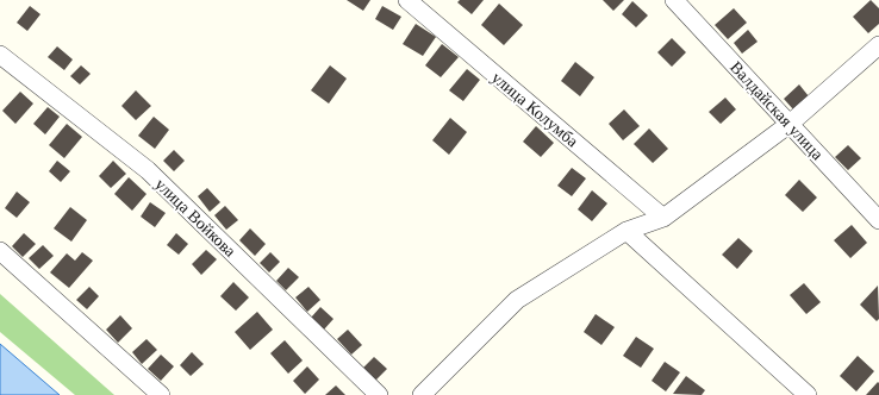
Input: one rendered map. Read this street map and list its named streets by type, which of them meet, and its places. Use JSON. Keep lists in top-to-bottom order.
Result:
{
  "streets": {
    "street": ["улица Колумба", "Валдайская улица", "улица Войкова"]
  }
}
